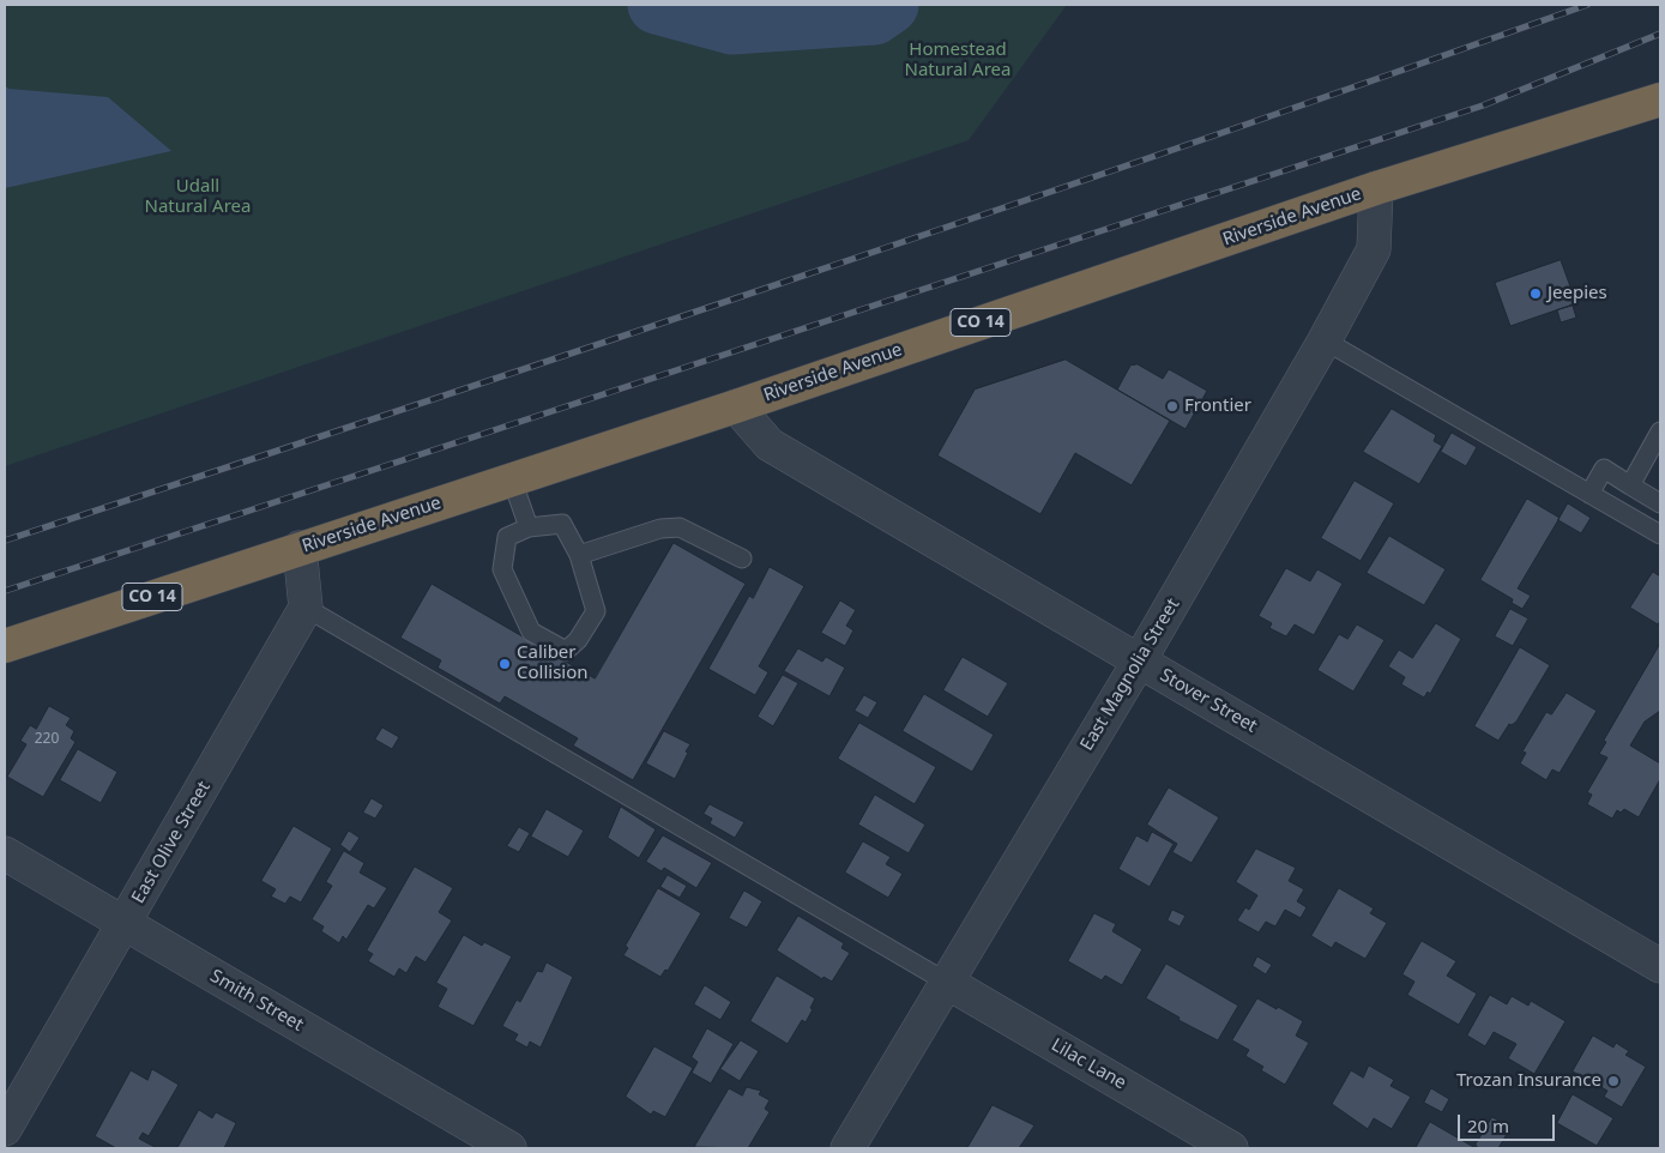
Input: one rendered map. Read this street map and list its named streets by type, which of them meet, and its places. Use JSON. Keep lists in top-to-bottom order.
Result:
{
  "streets": {
    "highway": ["Riverside Avenue", "CO 14"],
    "street": [
      "East Magnolia Street",
      "Stover Street",
      "East Olive Street",
      "Smith Street",
      "Lilac Lane"
    ]
  },
  "crossings": [
    ["Riverside Avenue", "East Magnolia Street"],
    ["Riverside Avenue", "Stover Street"],
    ["East Magnolia Street", "Stover Street"],
    ["East Magnolia Street", "Lilac Lane"],
    ["East Olive Street", "Smith Street"]
  ],
  "parks": ["Homestead Natural Area", "Udall Natural Area"],
  "places": [
    "Jeepies",
    "Frontier",
    "Caliber Collision",
    "Trozan Insurance"
  ],
  "house_numbers": ["220"],
  "scale_bar": "20 m"
}
